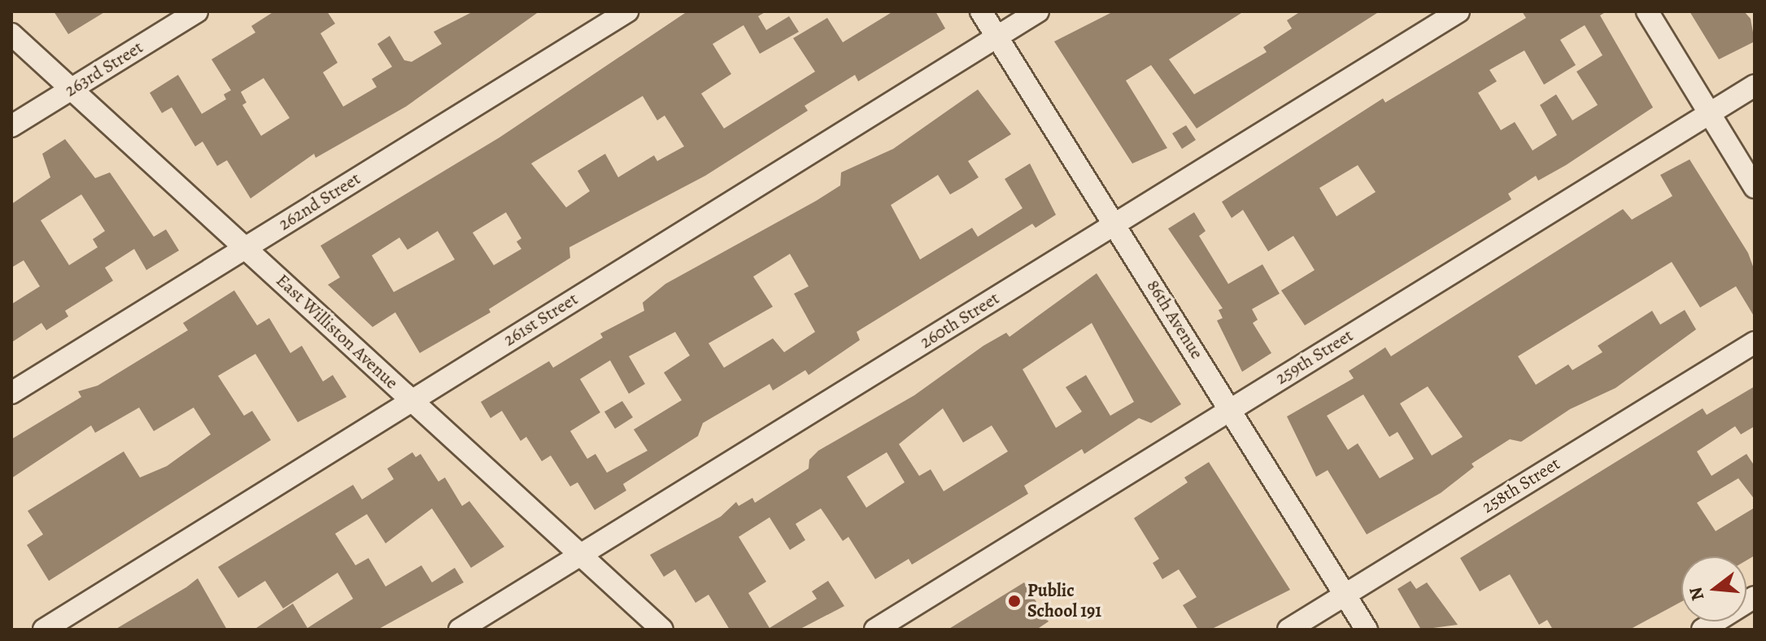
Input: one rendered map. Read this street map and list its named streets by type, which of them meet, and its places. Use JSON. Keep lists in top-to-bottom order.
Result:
{
  "streets": {
    "street": [
      "263rd Street",
      "262nd Street",
      "261st Street",
      "86th Avenue",
      "260th Street",
      "East Williston Avenue",
      "259th Street",
      "258th Street"
    ]
  },
  "crossings": [
    ["263rd Street", "East Williston Avenue"],
    ["262nd Street", "East Williston Avenue"],
    ["261st Street", "86th Avenue"],
    ["261st Street", "East Williston Avenue"],
    ["86th Avenue", "260th Street"],
    ["86th Avenue", "259th Street"],
    ["86th Avenue", "258th Street"],
    ["260th Street", "East Williston Avenue"]
  ],
  "places": ["Public School 191"],
  "north": "left"
}
